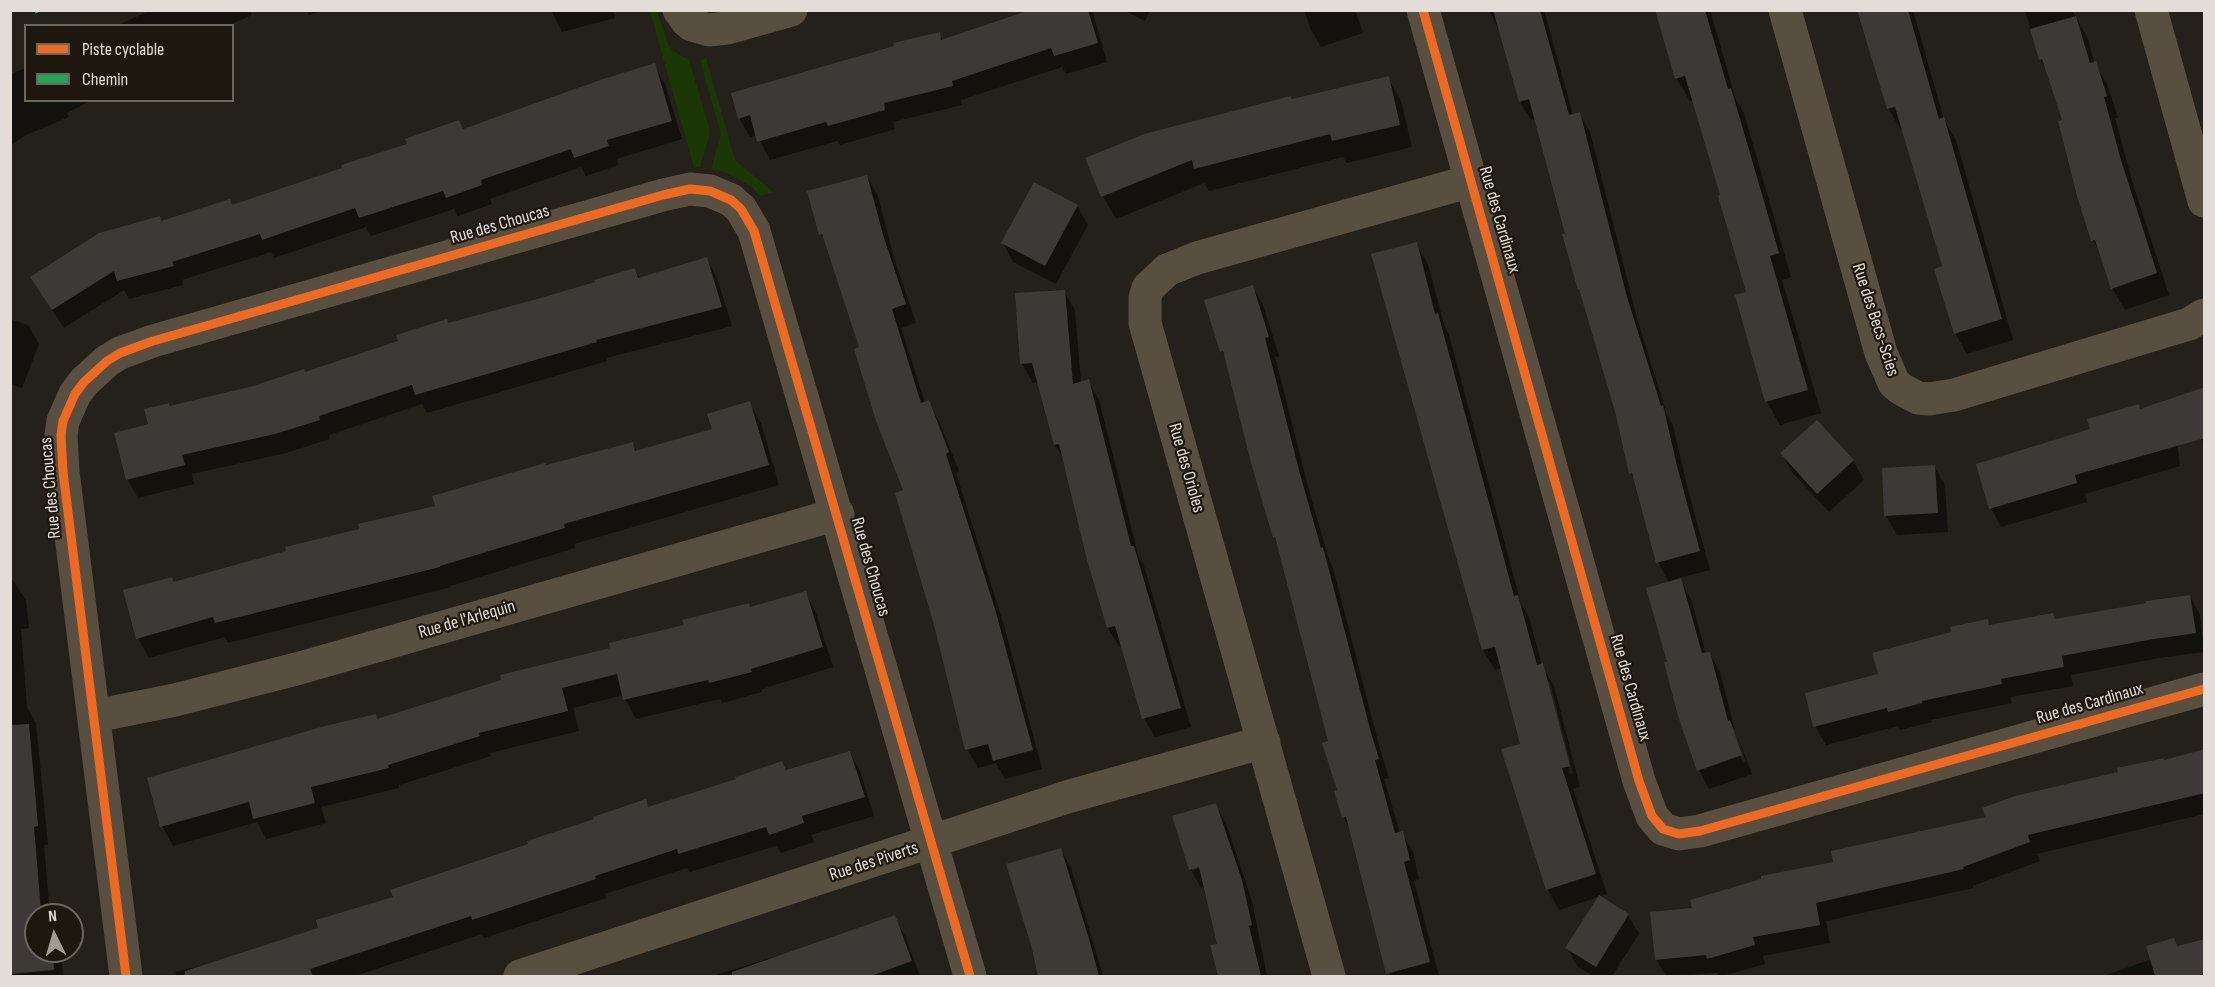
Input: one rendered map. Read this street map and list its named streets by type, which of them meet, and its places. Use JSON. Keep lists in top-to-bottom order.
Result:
{
  "streets": {
    "street": [
      "Rue des Cardinaux",
      "Rue des Choucas",
      "Rue des Becs-Scies",
      "Rue des Orioles",
      "Rue de l'Arlequin",
      "Rue des Piverts"
    ]
  },
  "crossings": [
    ["Rue des Cardinaux", "Rue des Orioles"],
    ["Rue des Choucas", "Rue de l'Arlequin"],
    ["Rue des Choucas", "Rue des Piverts"],
    ["Rue des Orioles", "Rue des Piverts"]
  ],
  "legend": ["Piste cyclable", "Chemin"],
  "north": "top"
}
